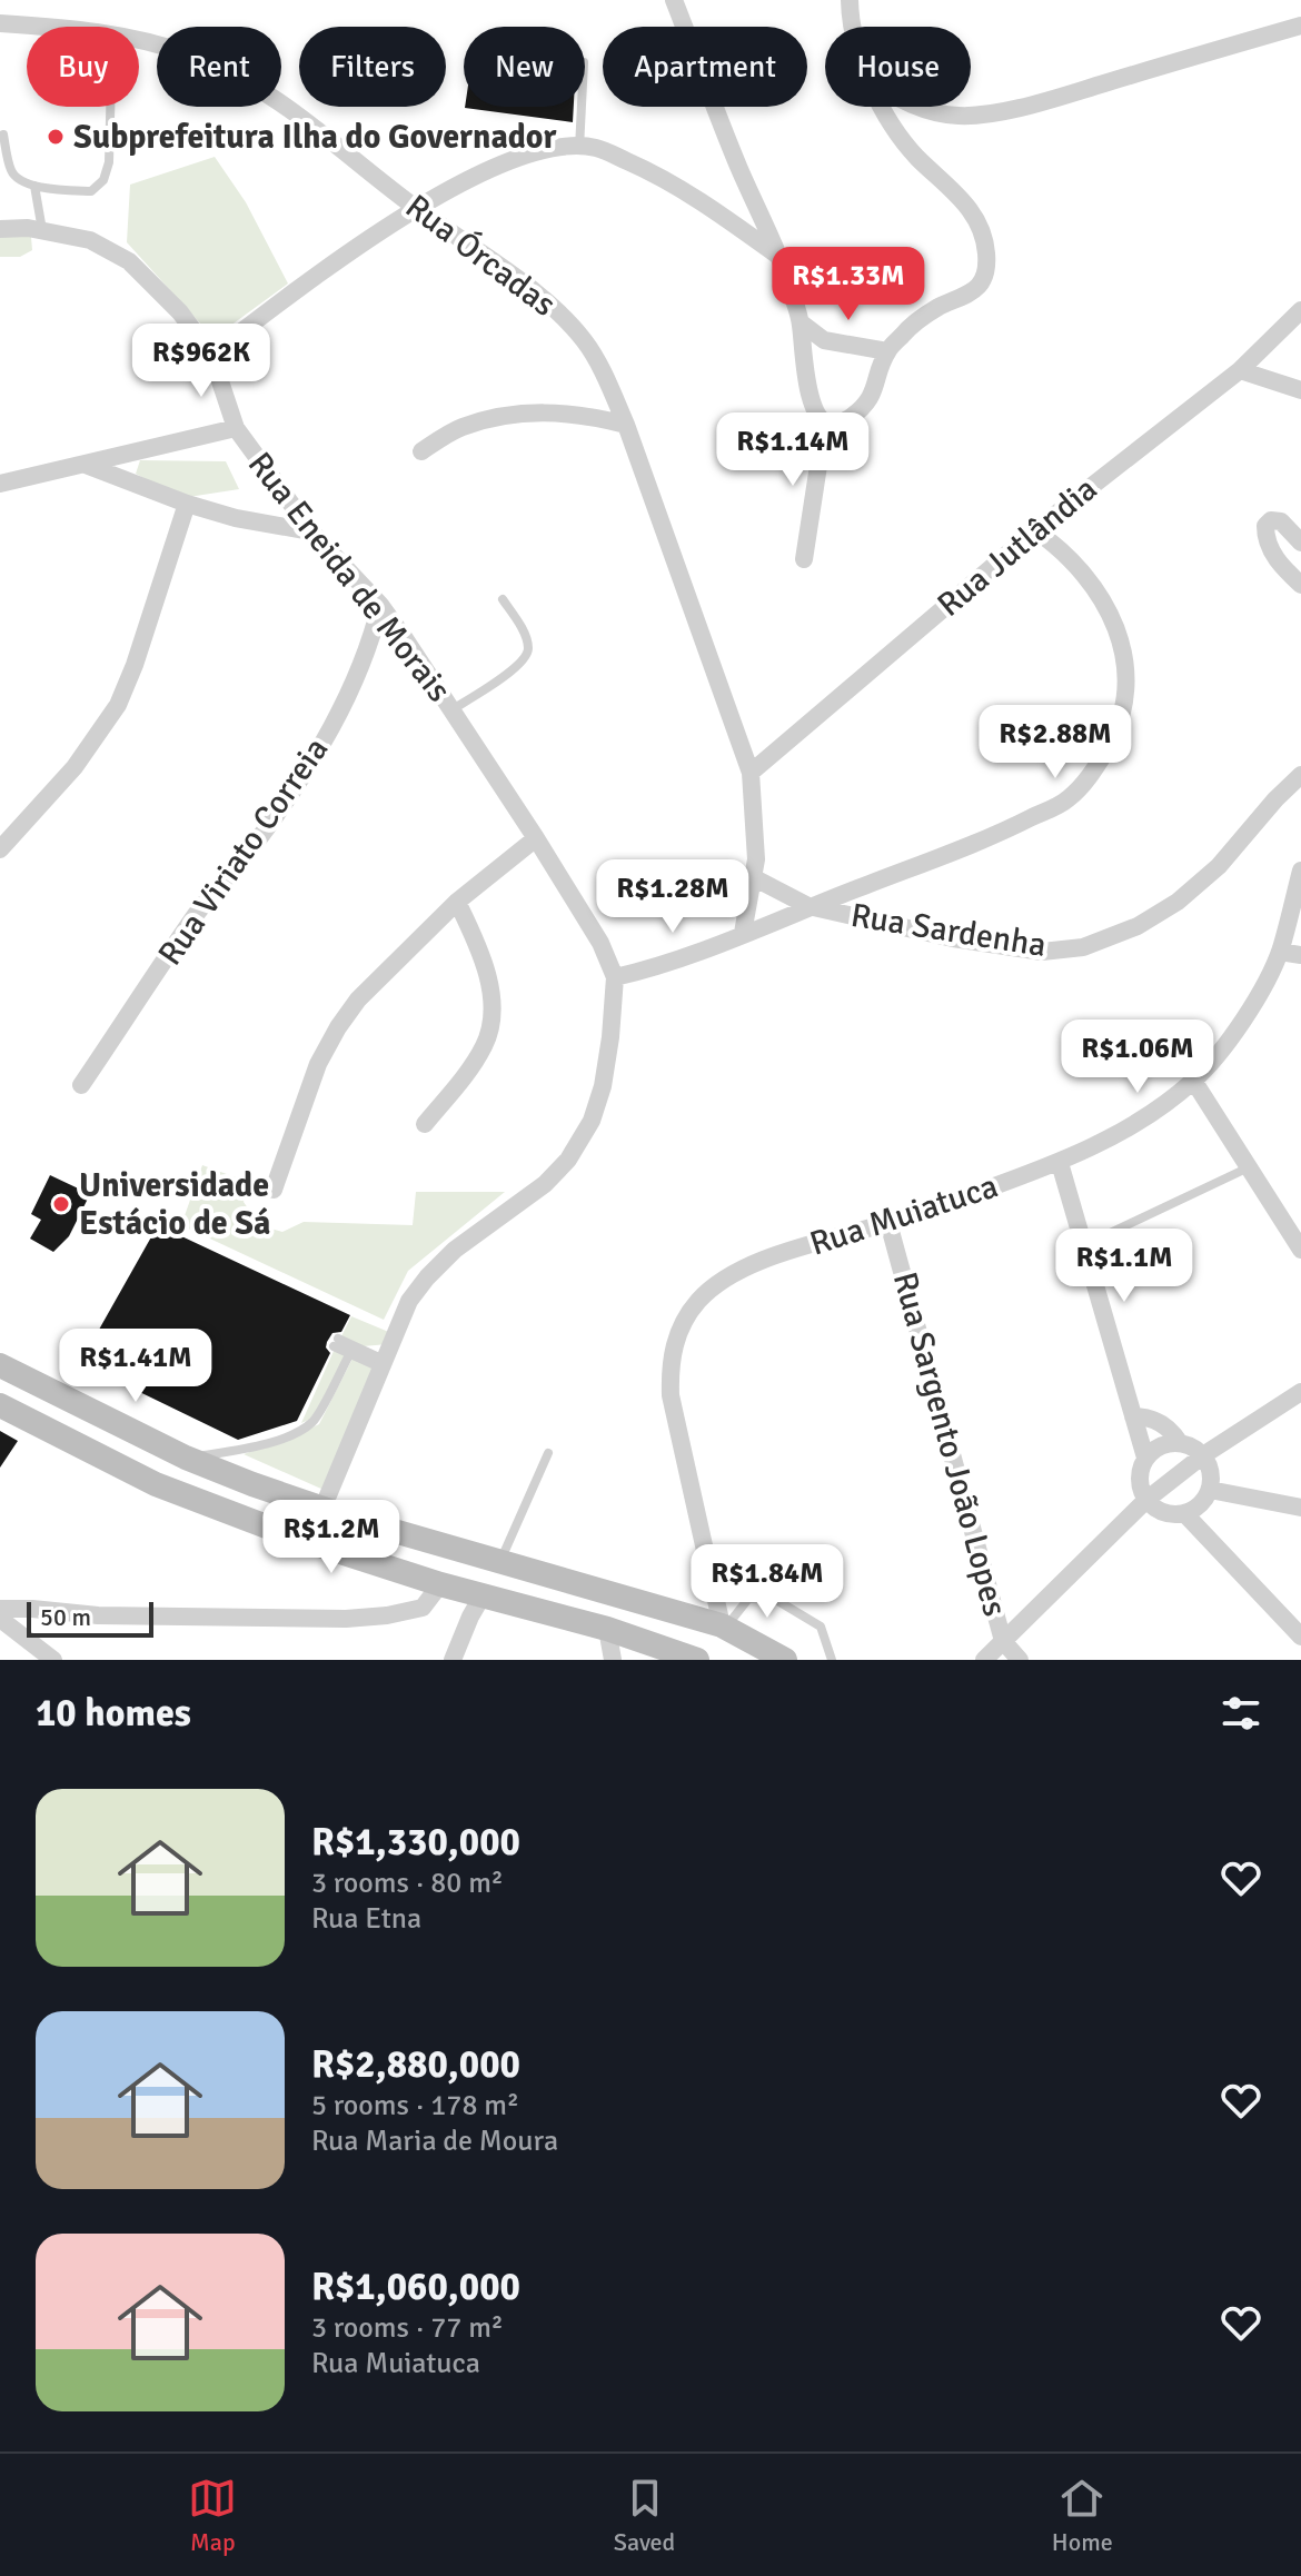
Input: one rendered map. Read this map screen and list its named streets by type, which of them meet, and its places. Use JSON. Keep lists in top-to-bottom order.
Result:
{
  "streets": {
    "street": [
      "Rua Órcadas",
      "Rua Jutlândia",
      "Rua Eneida de Morais",
      "Rua Viriato Correia",
      "Rua Sardenha",
      "Rua Muiatuca",
      "Rua Sargento João Lopes"
    ]
  },
  "crossings": [
    ["Rua Órcadas", "Rua Jutlândia"],
    ["Rua Órcadas", "Rua Sardenha"],
    ["Rua Eneida de Morais", "Rua Viriato Correia"],
    ["Rua Muiatuca", "Rua Sargento João Lopes"]
  ],
  "places": ["Subprefeitura Ilha do Governador", "Universidade Estácio de Sá"],
  "scale_bar": "50 m",
  "page": {
    "chip": [
      "Buy",
      "Rent",
      "Filters",
      "New",
      "Apartment",
      "House"
    ],
    "price": [
      "R$1.33M",
      "R$962K",
      "R$1.14M",
      "R$2.88M",
      "R$1.28M",
      "R$1.06M",
      "R$1.1M",
      "R$1.41M",
      "R$1.2M",
      "R$1.84M"
    ],
    "scale": "50 m",
    "heading": "10 homes",
    "list": [
      {
        "name": "R$1,330,000",
        "note": "3 rooms · 80 m² · Rua Etna"
      },
      {
        "name": "R$2,880,000",
        "note": "5 rooms · 178 m² · Rua Maria de Moura"
      },
      {
        "name": "R$1,060,000",
        "note": "3 rooms · 77 m² · Rua Muiatuca"
      }
    ],
    "tabs": ["Map", "Saved", "Home"]
  }
}
